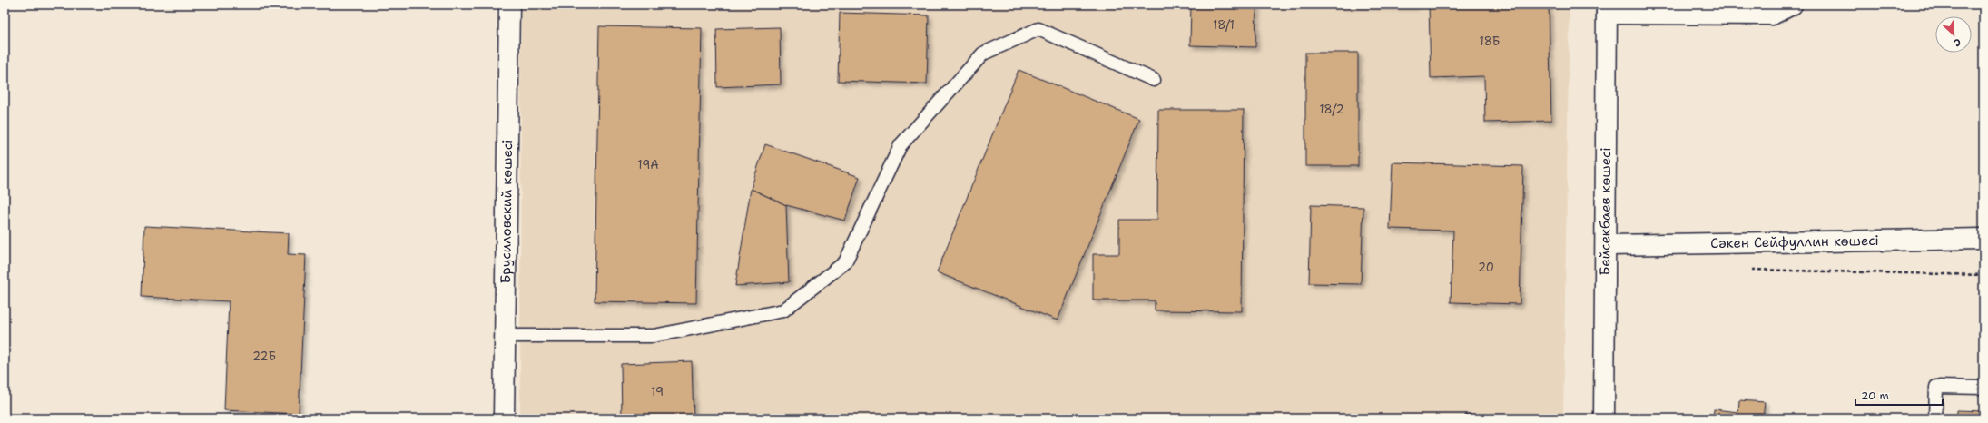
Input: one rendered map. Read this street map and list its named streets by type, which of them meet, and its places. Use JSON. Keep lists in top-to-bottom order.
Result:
{
  "streets": {
    "street": ["Брусиловский көшесі", "Бейсекбаев көшесі", "Сәкен Сейфуллин көшесі"]
  },
  "crossings": [
    ["Бейсекбаев көшесі", "Сәкен Сейфуллин көшесі"]
  ],
  "house_numbers": [
    "18/1",
    "18Б",
    "18/2",
    "19А",
    "20",
    "22Б",
    "19"
  ],
  "scale_bar": "20 m",
  "north": "bottom right"
}
